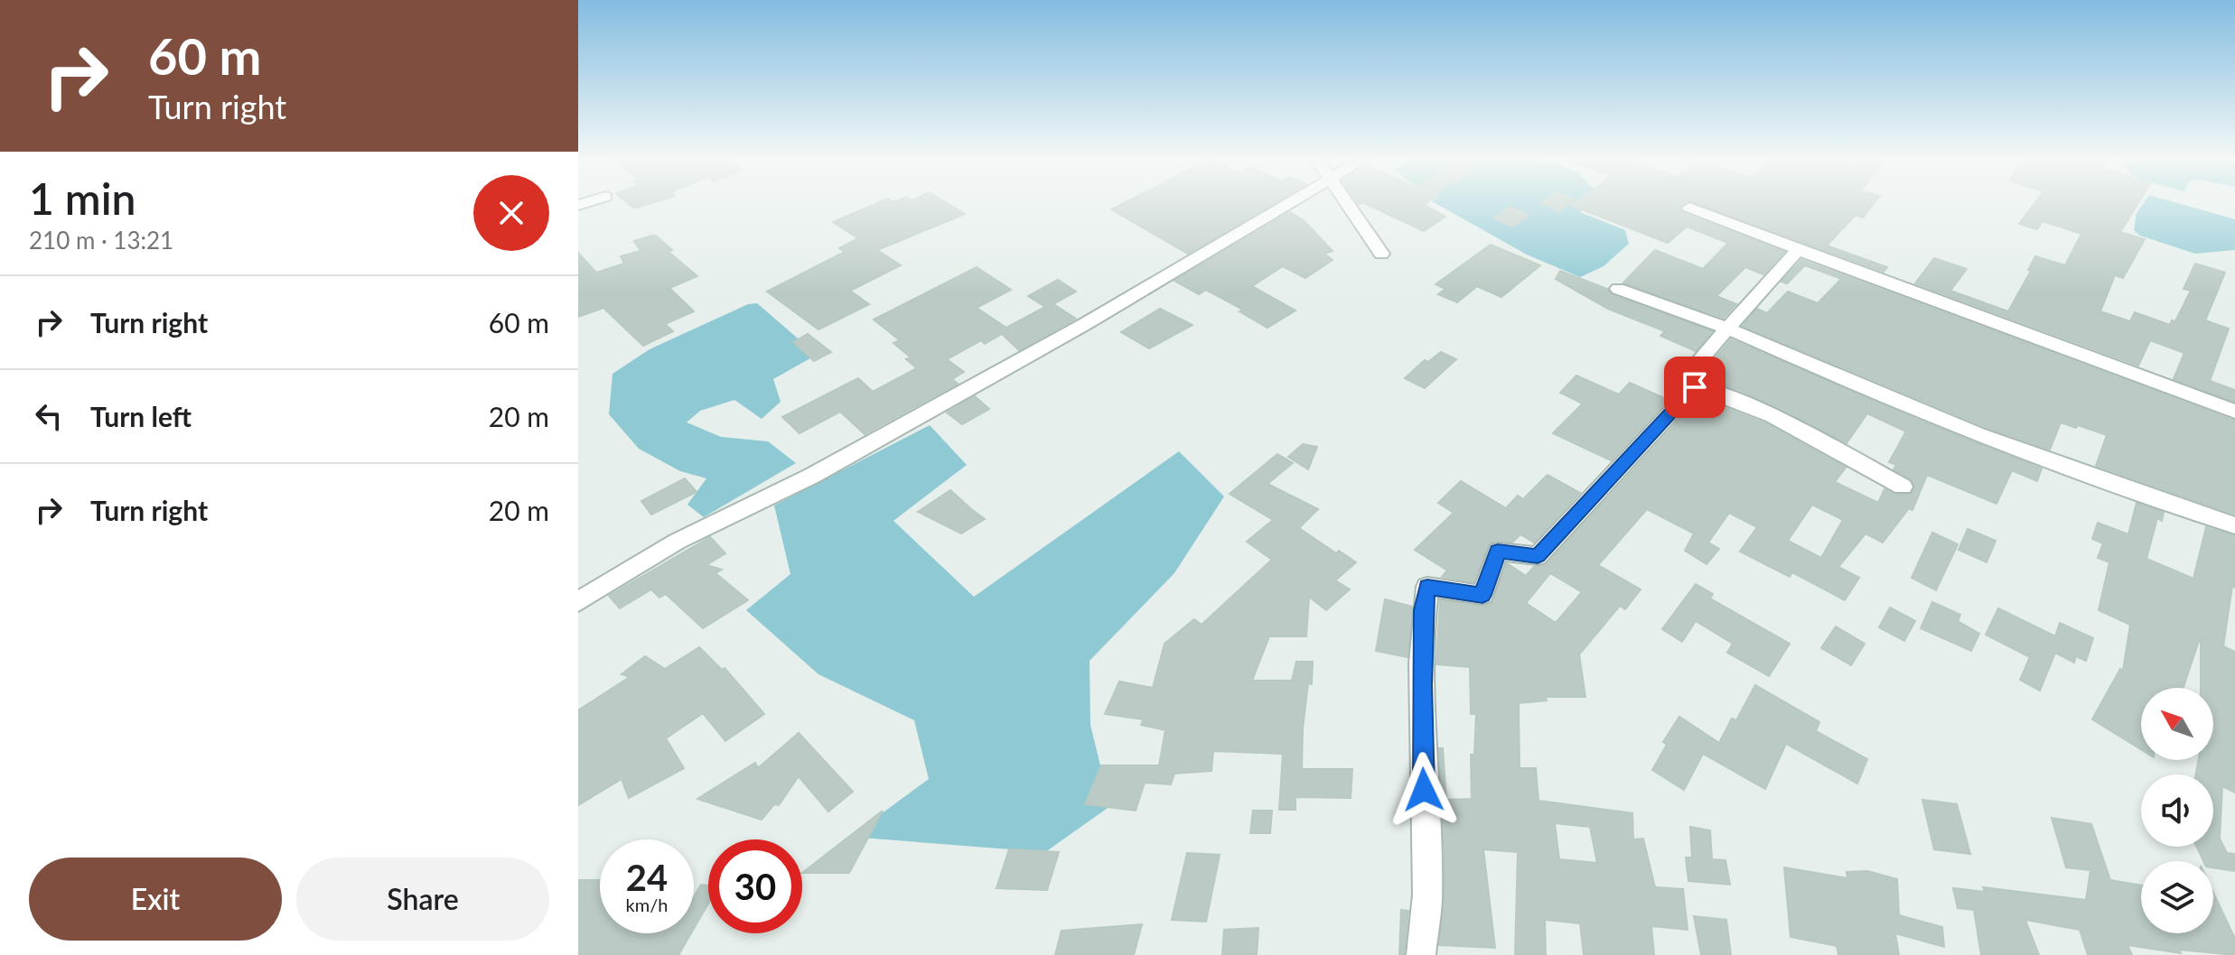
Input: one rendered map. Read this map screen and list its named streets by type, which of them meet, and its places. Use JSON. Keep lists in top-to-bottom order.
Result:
{
  "north": "top left",
  "page": {
    "turn": ["60 m", "Turn right"],
    "heading": ["1 min", "210 m · 13:21"],
    "list": [
      {
        "name": "Turn right",
        "value": "60 m"
      },
      {
        "name": "Turn left",
        "value": "20 m"
      },
      {
        "name": "Turn right",
        "value": "20 m"
      }
    ],
    "speed": "24 km/h",
    "limit": "30",
    "buttons": ["Exit", "Share"]
  }
}
